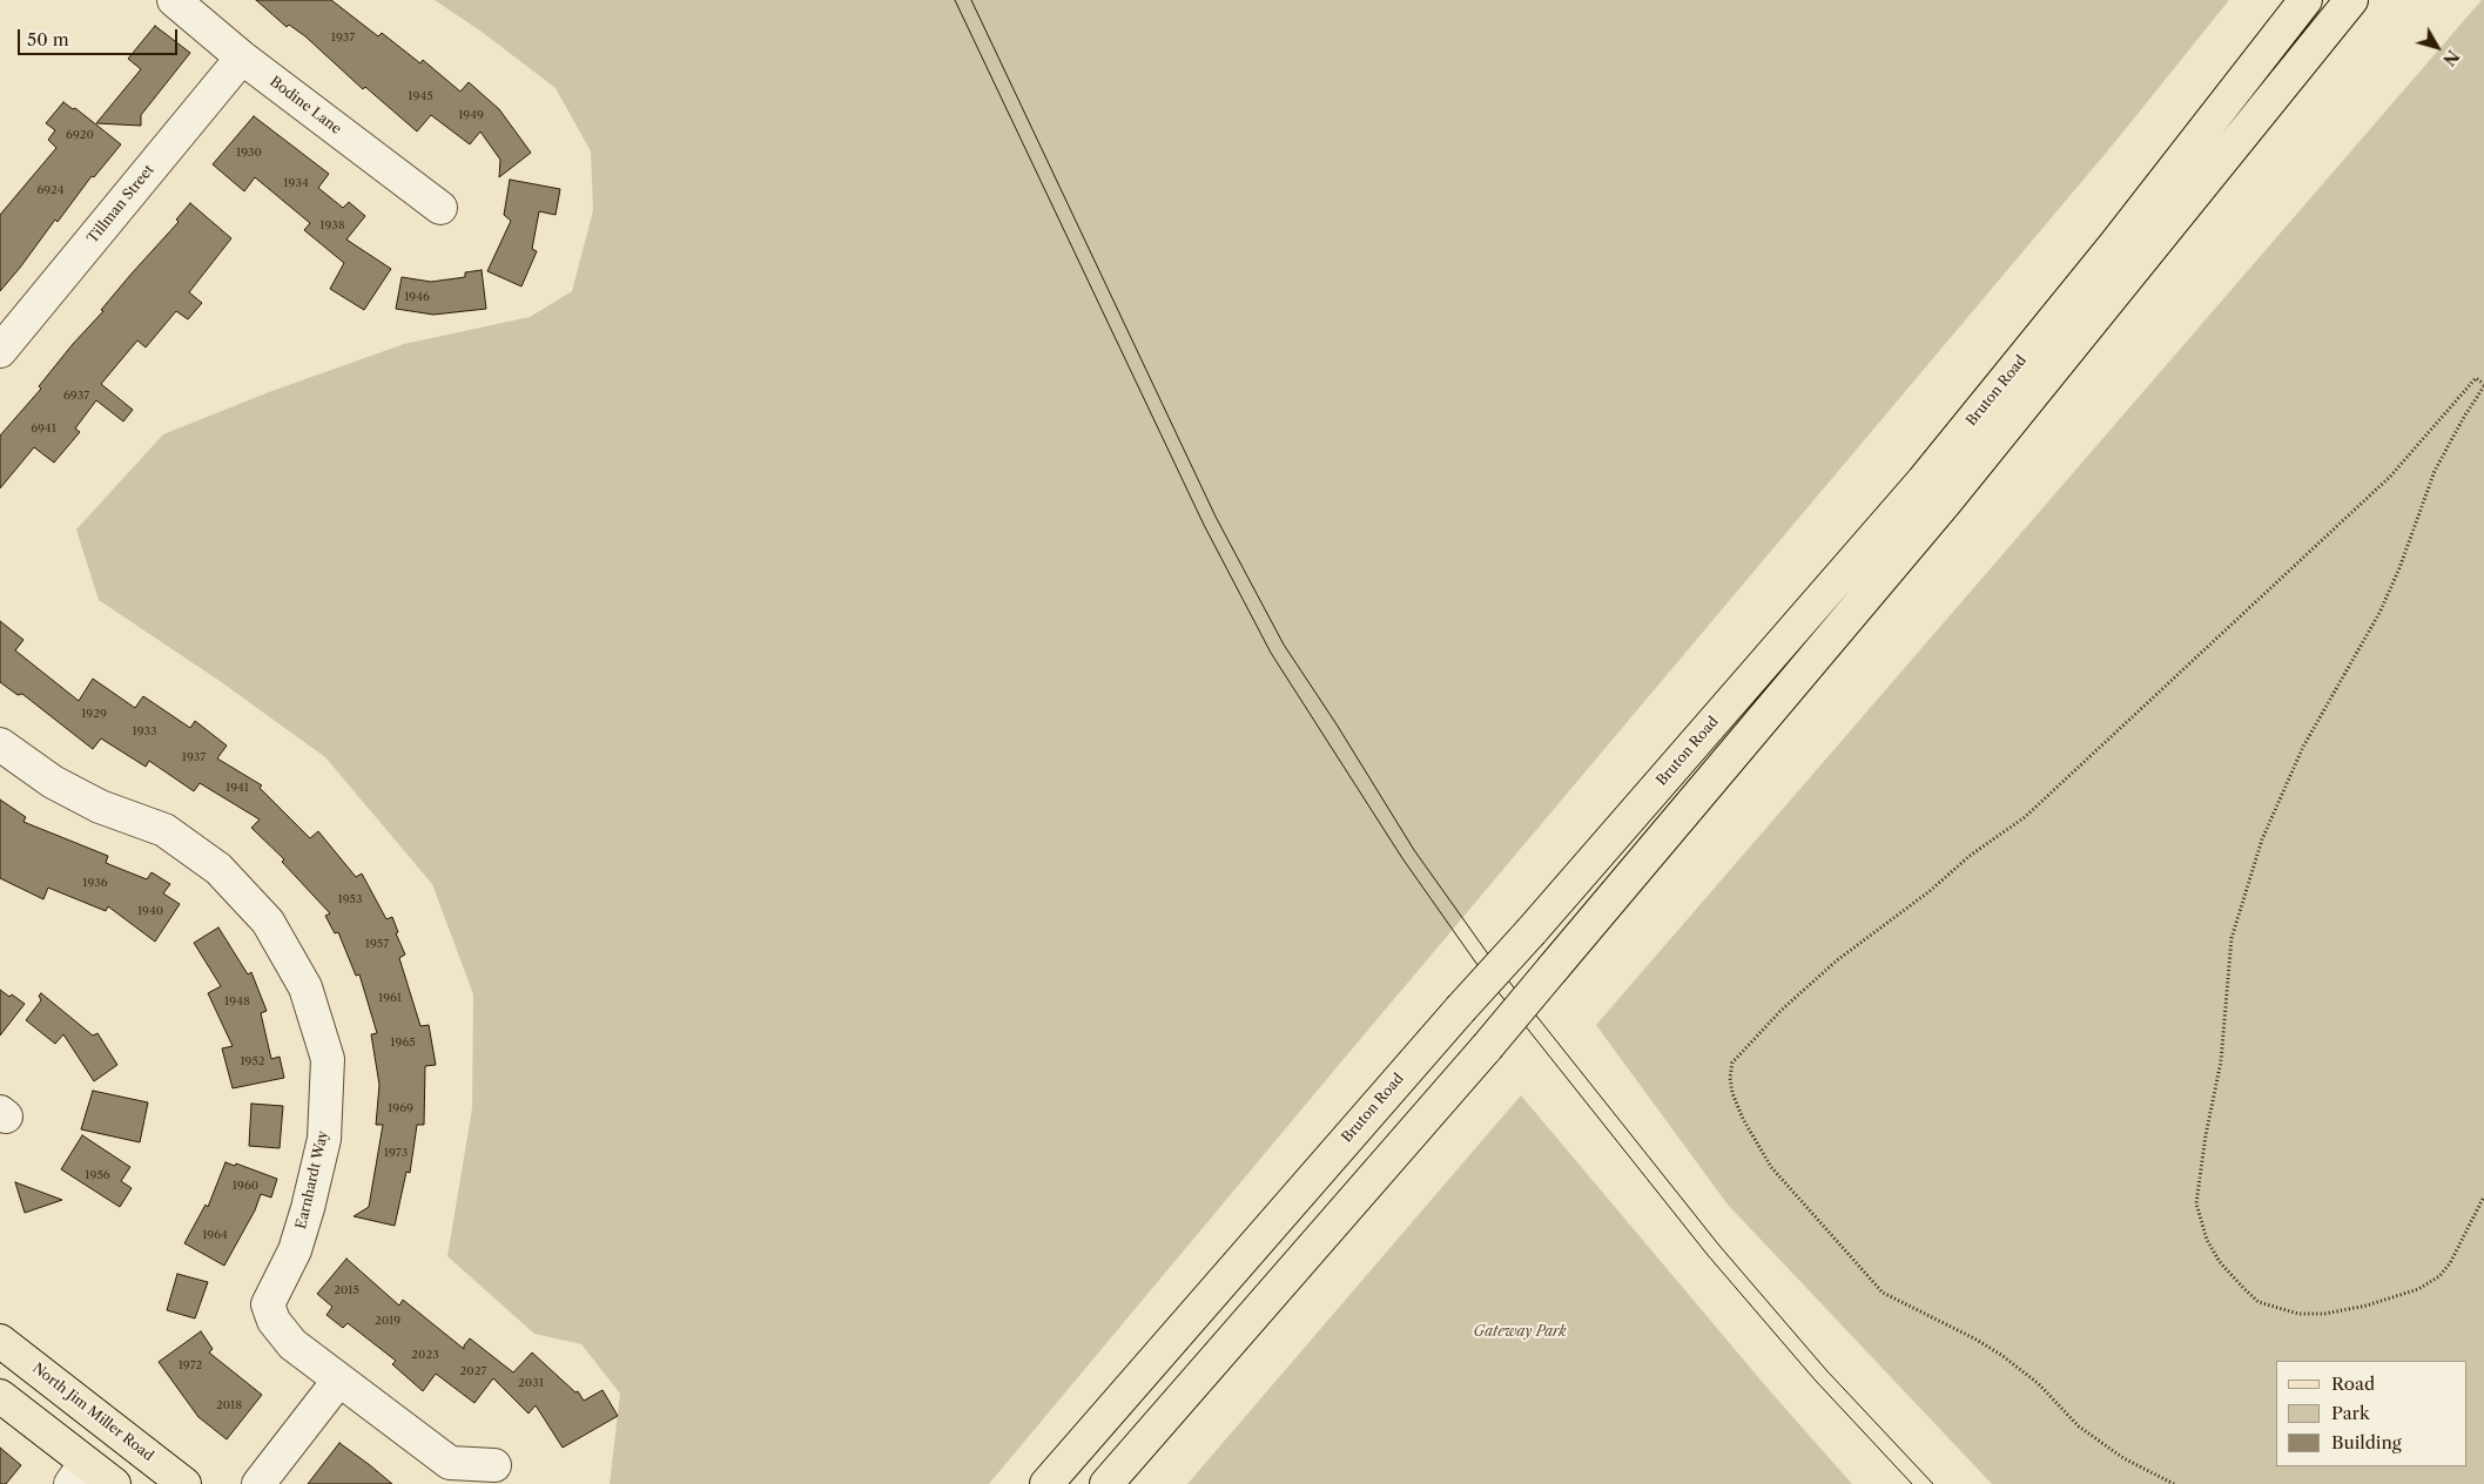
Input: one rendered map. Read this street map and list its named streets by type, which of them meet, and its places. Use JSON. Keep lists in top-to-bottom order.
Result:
{
  "streets": {
    "main road": ["Bruton Road", "North Jim Miller Road"],
    "street": ["Bodine Lane", "Tillman Street", "Earnhardt Way"]
  },
  "crossings": [
    ["Bodine Lane", "Tillman Street"]
  ],
  "parks": ["Gateway Park"],
  "house_numbers": [
    "1937",
    "1945",
    "1949",
    "6920",
    "1930",
    "1934",
    "6924",
    "1938",
    "1946",
    "6937",
    "6941",
    "1929",
    "1933",
    "1937",
    "1941",
    "1936",
    "1953",
    "1940",
    "1957",
    "1961",
    "1948",
    "1965",
    "1952",
    "1969",
    "1973",
    "1956",
    "1960",
    "1964",
    "2015",
    "2019",
    "2023",
    "1972",
    "2027",
    "2031",
    "2018"
  ],
  "legend": ["Road", "Park", "Building"],
  "scale_bar": "50 m",
  "north": "bottom right"
}
